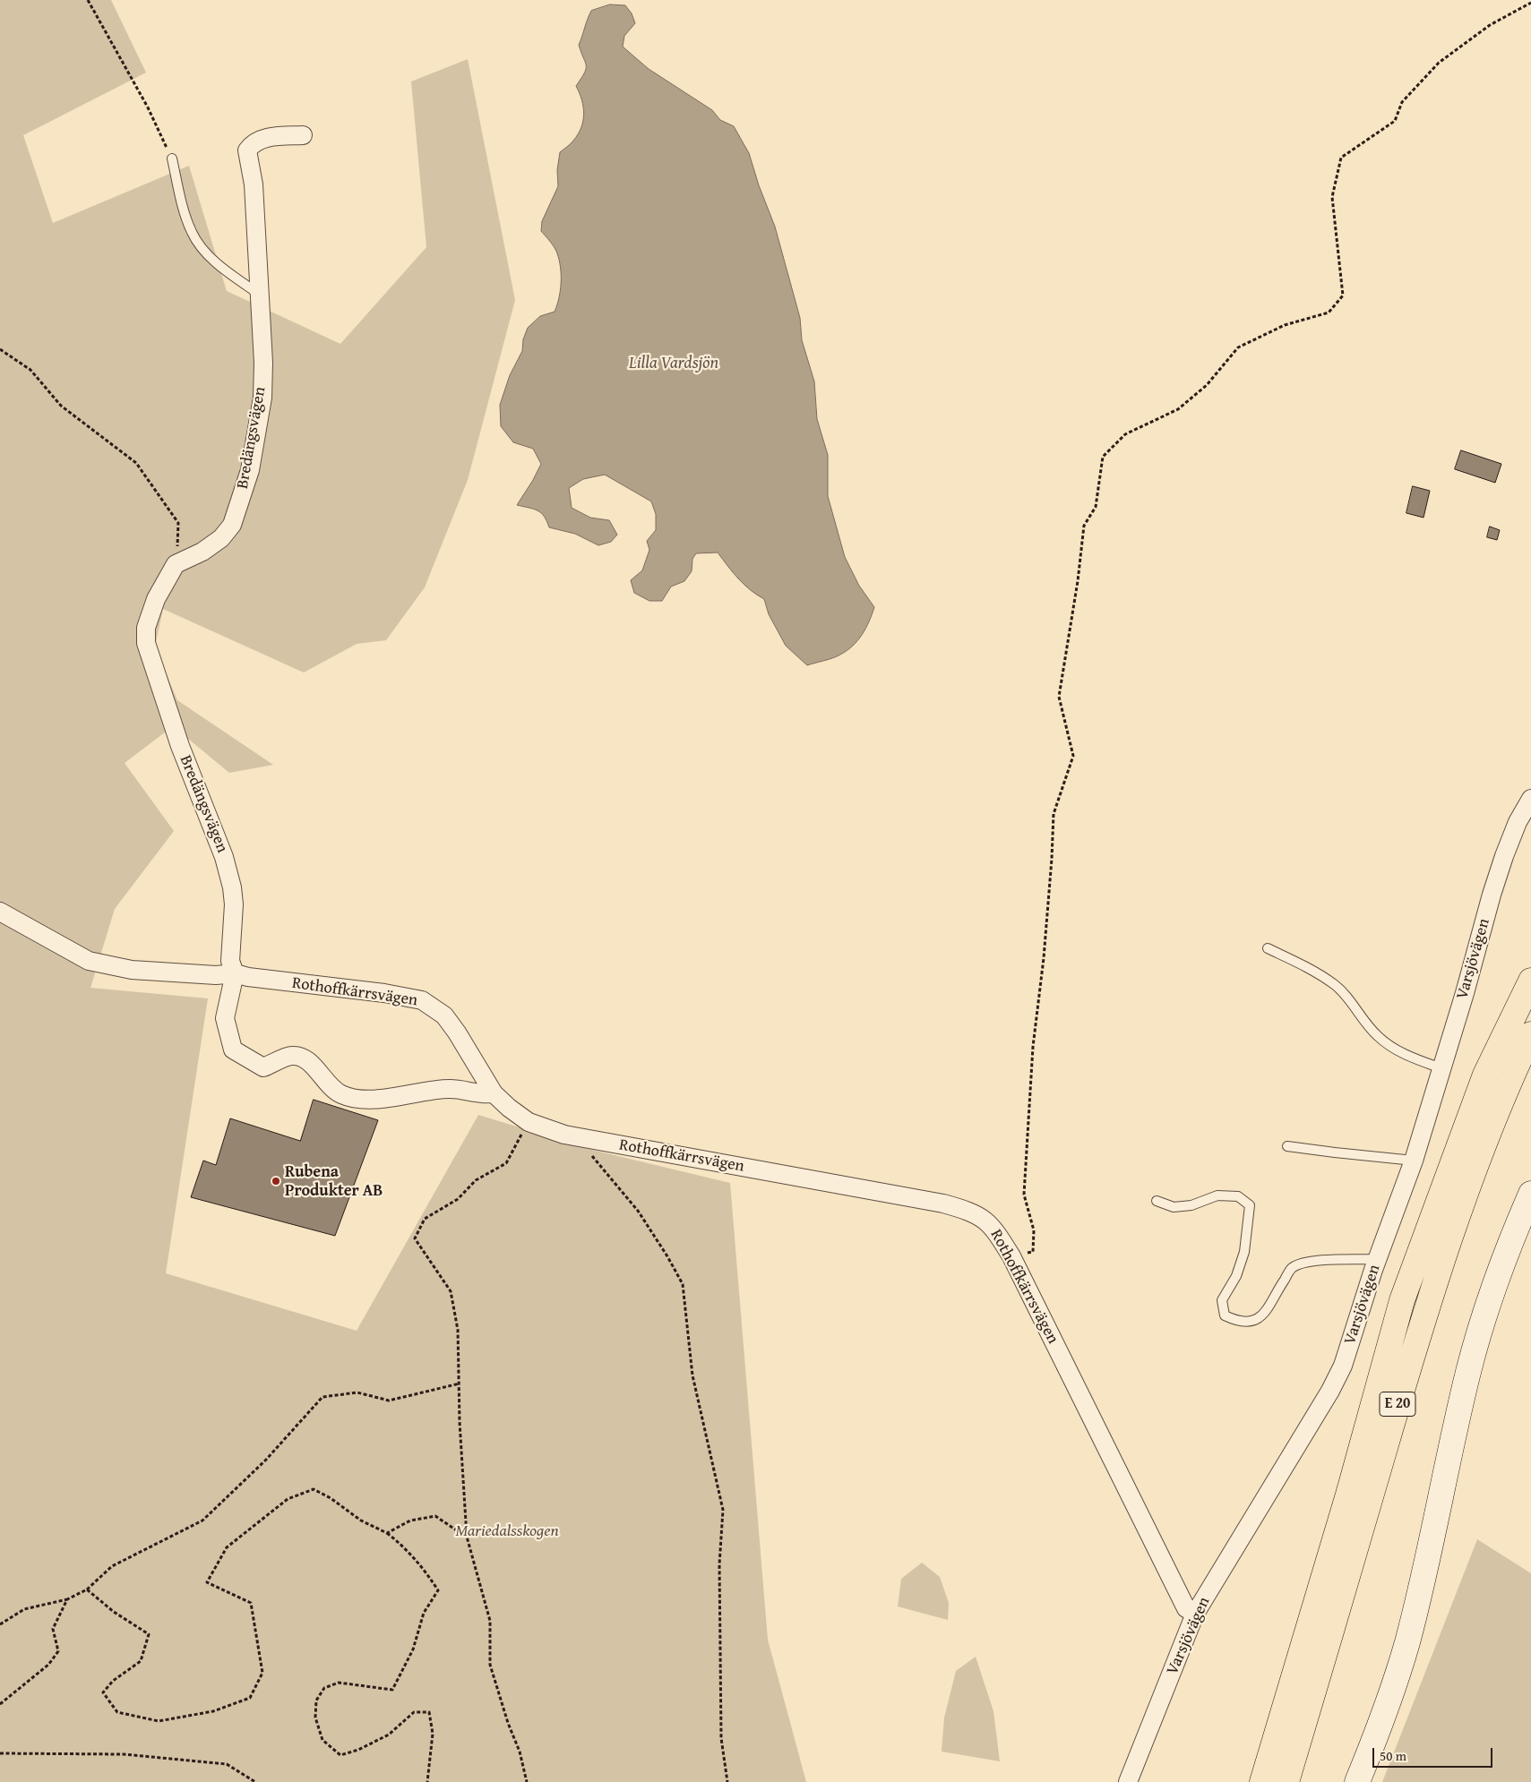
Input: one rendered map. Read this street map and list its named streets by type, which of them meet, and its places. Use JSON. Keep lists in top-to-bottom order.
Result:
{
  "streets": {
    "highway": ["E 20"],
    "street": ["Bredängsvägen", "Varsjövägen", "Rothoffkärrsvägen"]
  },
  "crossings": [
    ["Bredängsvägen", "Rothoffkärrsvägen"],
    ["Varsjövägen", "Rothoffkärrsvägen"]
  ],
  "water": ["Lilla Vardsjön"],
  "parks": ["Mariedalsskogen"],
  "places": ["Rubena Produkter AB"],
  "scale_bar": "50 m"
}
